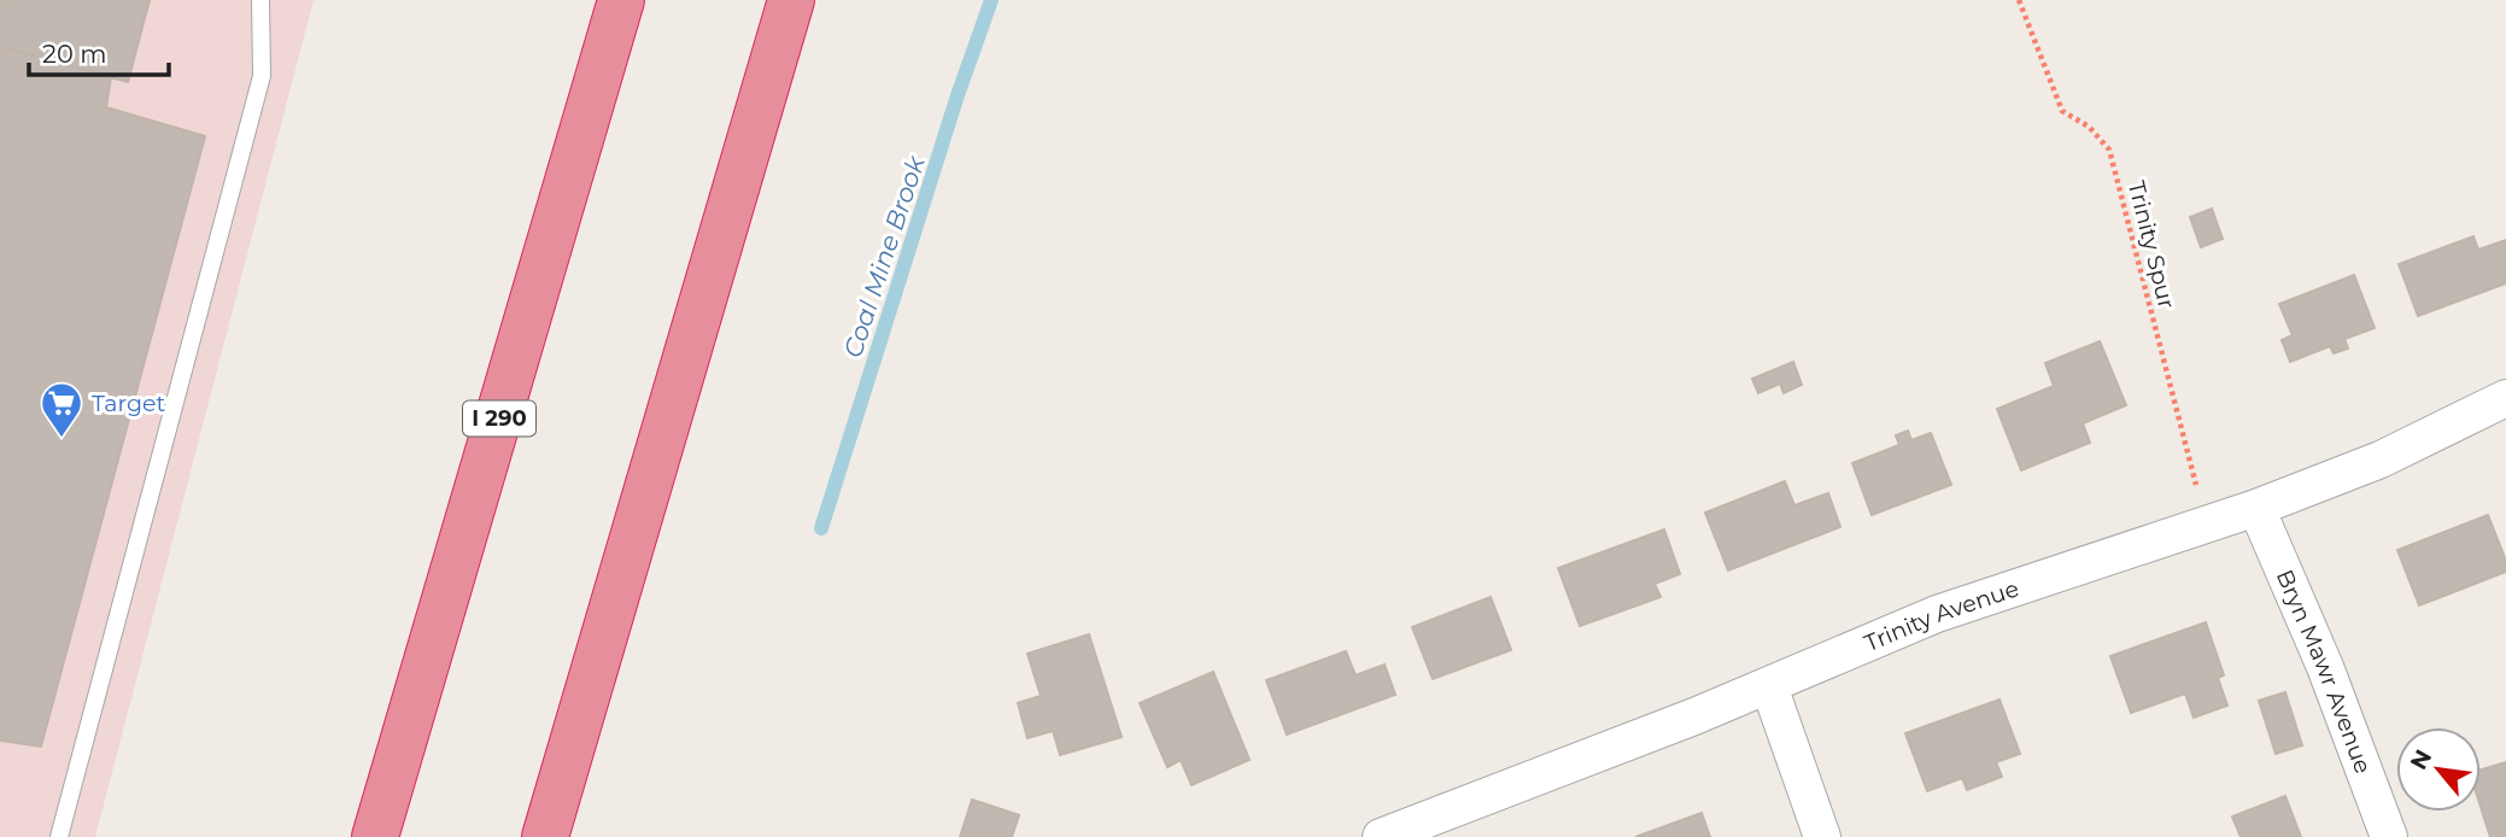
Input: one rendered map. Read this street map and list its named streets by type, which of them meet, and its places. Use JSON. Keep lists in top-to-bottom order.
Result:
{
  "streets": {
    "highway": ["I 290"],
    "street": ["Trinity Avenue", "Bryn Mawr Avenue"],
    "path": ["Trinity Spur"]
  },
  "crossings": [
    ["Trinity Spur", "Trinity Avenue"],
    ["Trinity Avenue", "Bryn Mawr Avenue"]
  ],
  "water": ["Coal Mine Brook"],
  "places": {
    "supermarket": ["Target"]
  },
  "scale_bar": "20 m",
  "north": "top left"
}
